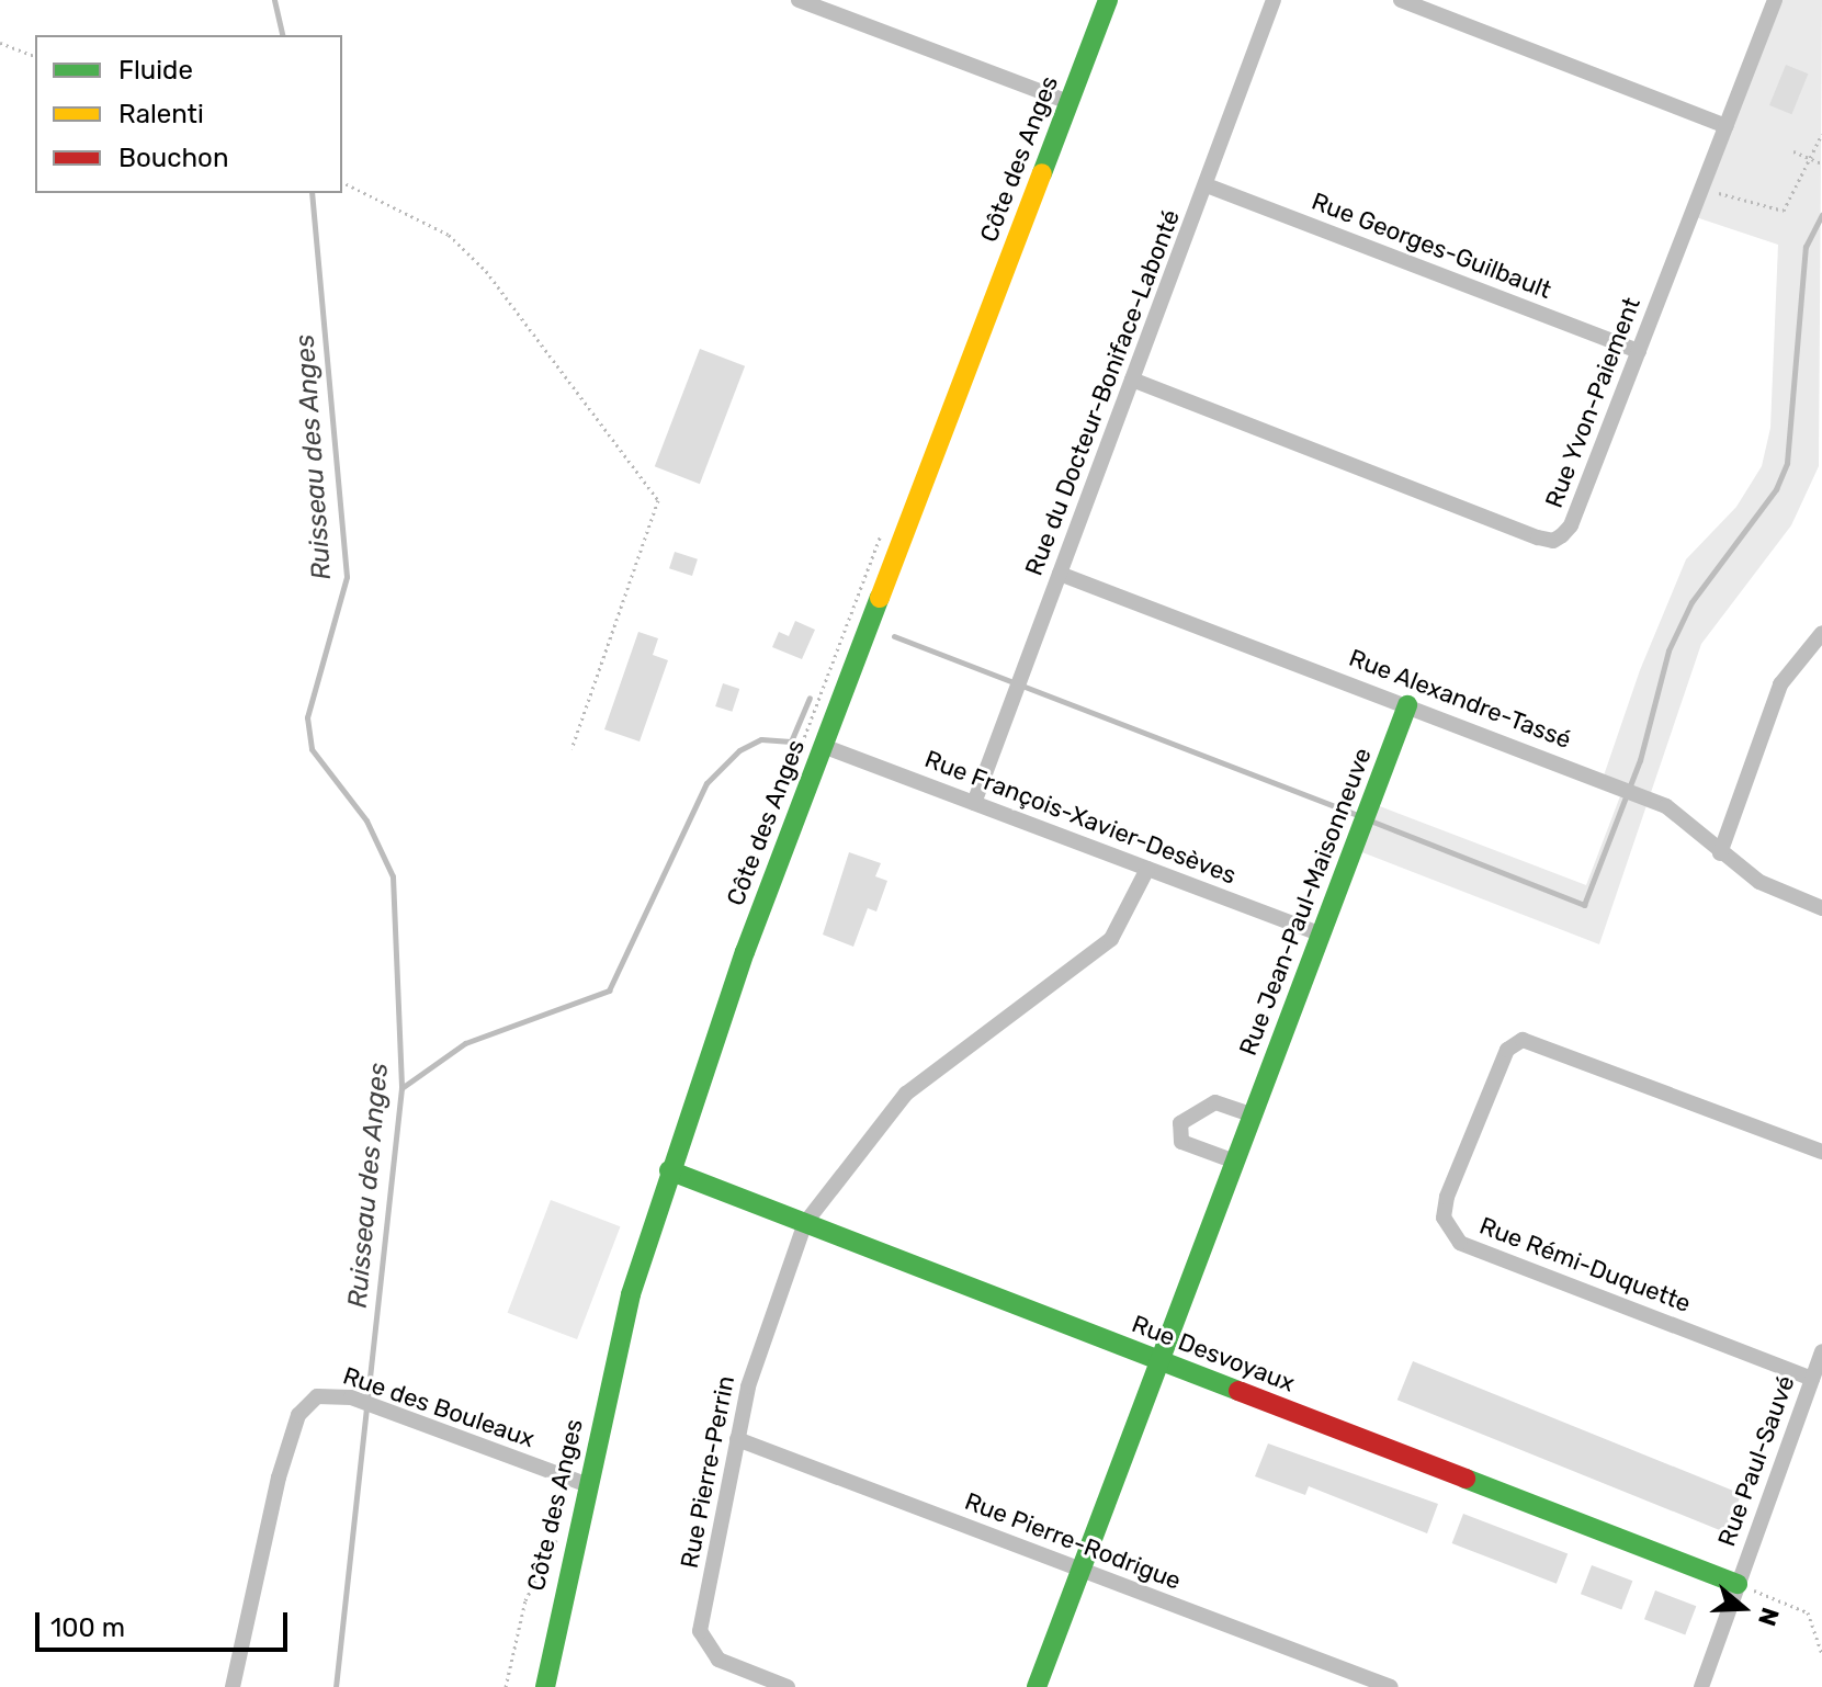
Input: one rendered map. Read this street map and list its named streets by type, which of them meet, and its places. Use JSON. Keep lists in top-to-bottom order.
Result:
{
  "streets": {
    "street": [
      "Côte des Anges",
      "Rue Georges-Guilbault",
      "Rue du Docteur-Boniface-Labonté",
      "Rue Yvon-Paiement",
      "Rue Alexandre-Tassé",
      "Rue François-Xavier-Desèves",
      "Rue Jean-Paul-Maisonneuve",
      "Rue Rémi-Duquette",
      "Rue Desvoyaux",
      "Rue des Bouleaux",
      "Rue Paul-Sauvé",
      "Rue Pierre-Perrin",
      "Rue Pierre-Rodrigue"
    ]
  },
  "crossings": [
    ["Côte des Anges", "Rue François-Xavier-Desèves"],
    ["Côte des Anges", "Rue Desvoyaux"],
    ["Côte des Anges", "Rue des Bouleaux"],
    ["Rue Georges-Guilbault", "Rue du Docteur-Boniface-Labonté"],
    ["Rue Georges-Guilbault", "Rue Yvon-Paiement"],
    ["Rue du Docteur-Boniface-Labonté", "Rue Yvon-Paiement"],
    ["Rue du Docteur-Boniface-Labonté", "Rue Alexandre-Tassé"],
    ["Rue du Docteur-Boniface-Labonté", "Rue François-Xavier-Desèves"],
    ["Rue Alexandre-Tassé", "Rue Jean-Paul-Maisonneuve"],
    ["Rue François-Xavier-Desèves", "Rue Jean-Paul-Maisonneuve"],
    ["Rue François-Xavier-Desèves", "Rue Pierre-Perrin"],
    ["Rue Jean-Paul-Maisonneuve", "Rue Desvoyaux"],
    ["Rue Jean-Paul-Maisonneuve", "Rue Pierre-Rodrigue"],
    ["Rue Rémi-Duquette", "Rue Paul-Sauvé"],
    ["Rue Desvoyaux", "Rue Paul-Sauvé"],
    ["Rue Desvoyaux", "Rue Pierre-Perrin"],
    ["Rue Pierre-Perrin", "Rue Pierre-Rodrigue"]
  ],
  "water": ["Ruisseau des Anges"],
  "legend": ["Fluide", "Ralenti", "Bouchon"],
  "scale_bar": "100 m",
  "north": "right"
}
